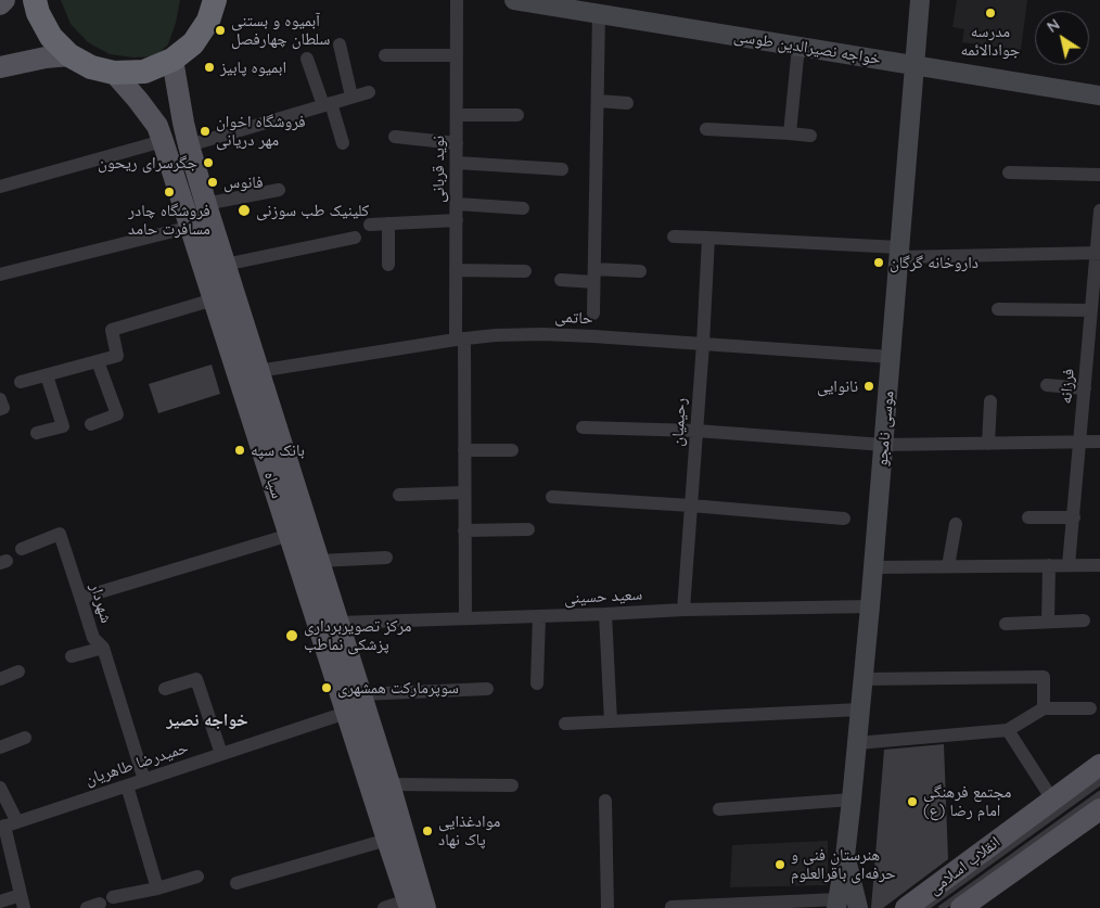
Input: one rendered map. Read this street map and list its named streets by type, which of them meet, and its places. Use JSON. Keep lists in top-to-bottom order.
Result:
{
  "streets": {
    "main road": [
      "خواجه نصیرالدین طوسی",
      "موسی نامجو",
      "سپاه",
      "انقلاب اسلامی"
    ],
    "street": [
      "نوید قربانی",
      "حاتمی",
      "فرزانه",
      "رحیمیان",
      "سعید حسینی",
      "شهردار",
      "حمیدرضا طاهریان"
    ]
  },
  "crossings": [
    ["خواجه نصیرالدین طوسی", "موسی نامجو"],
    ["نوید قربانی", "حاتمی"],
    ["نوید قربانی", "سعید حسینی"],
    ["حاتمی", "رحیمیان"],
    ["حاتمی", "موسی نامجو"],
    ["حاتمی", "سپاه"],
    ["رحیمیان", "سعید حسینی"],
    ["موسی نامجو", "سعید حسینی"],
    ["سپاه", "سعید حسینی"],
    ["سپاه", "حمیدرضا طاهریان"],
    ["شهردار", "حمیدرضا طاهریان"]
  ],
  "districts": ["خواجه نصیر"],
  "places": [
    "مدرسه جوادالائمه",
    "آبمیوه و بستنی سلطان چهارفصل",
    "ابمیوه پابیز",
    "فروشگاه اخوان مهر دریانی",
    "جگرسرای ریحون",
    "فانوس",
    "فروشگاه چادر مسافرت حامد",
    "کلینیک طب سوزنی",
    "داروخانه گرگان",
    "نانوایی",
    "بانک سپه",
    "مرکز تصویربرداری پزشکی نماطب",
    "سوپرمارکت همشهری",
    "مجتمع فرهنگی امام رضا (ع)",
    "موادغذایی پاک نهاد",
    "هنرستان فنی و حرفه‌ای باقرالعلوم"
  ],
  "north": "top left"
}
